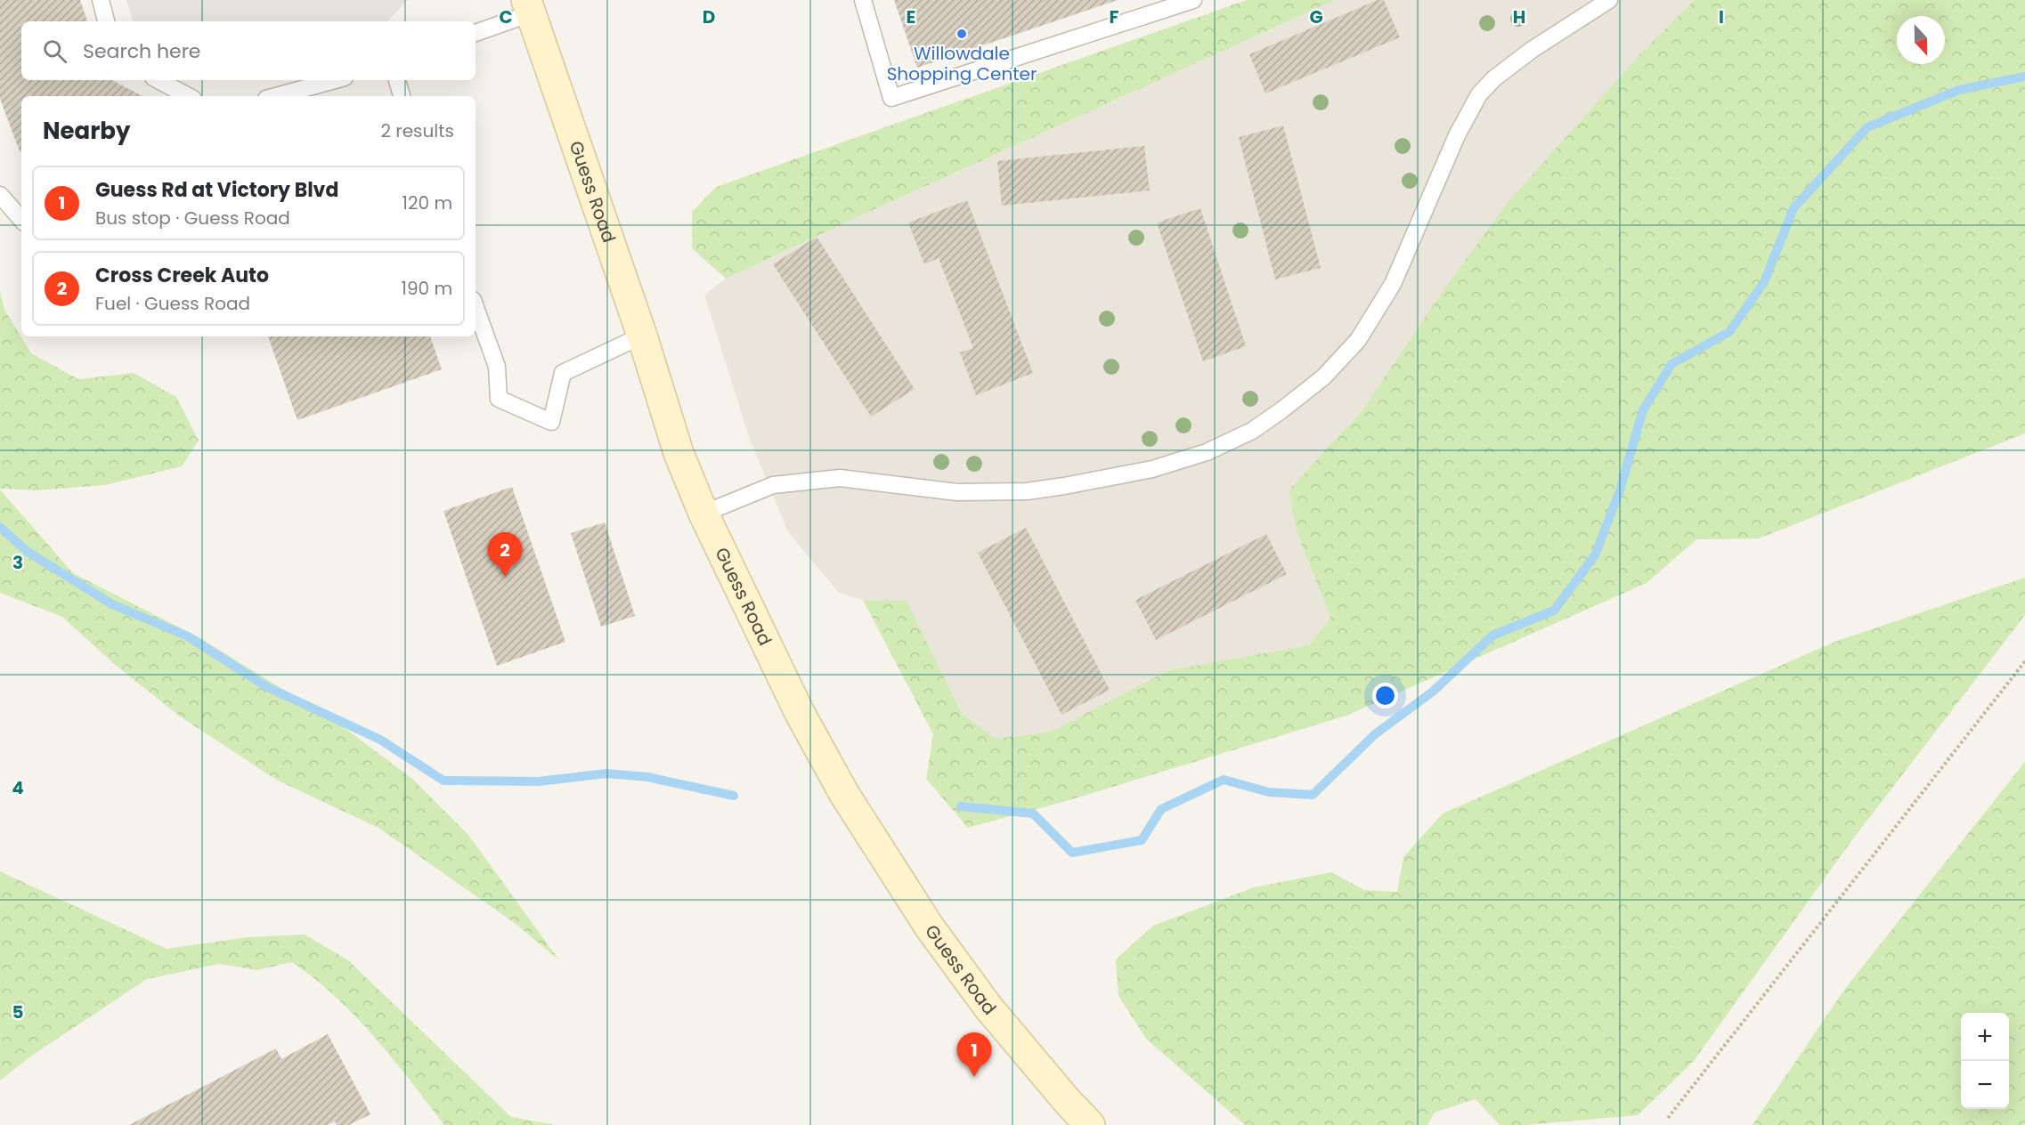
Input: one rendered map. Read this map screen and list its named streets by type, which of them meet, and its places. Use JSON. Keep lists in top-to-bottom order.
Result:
{
  "streets": {
    "main road": ["Guess Road"]
  },
  "places": ["Willowdale Shopping Center"],
  "north": "bottom",
  "page": {
    "search": "Search here",
    "heading": ["Nearby", "2 results"],
    "list": [
      {
        "mark": "1",
        "name": "Guess Rd at Victory Blvd",
        "note": "Bus stop · Guess Road",
        "value": "120 m"
      },
      {
        "mark": "2",
        "name": "Cross Creek Auto",
        "note": "Fuel · Guess Road",
        "value": "190 m"
      }
    ],
    "pins": ["2", "1"],
    "map_buttons": ["+", "−"]
  },
  "grid": {
    "columns": [
      "C",
      "D",
      "E",
      "F",
      "G",
      "H",
      "I"
    ],
    "rows": ["3", "4", "5"]
  }
}
